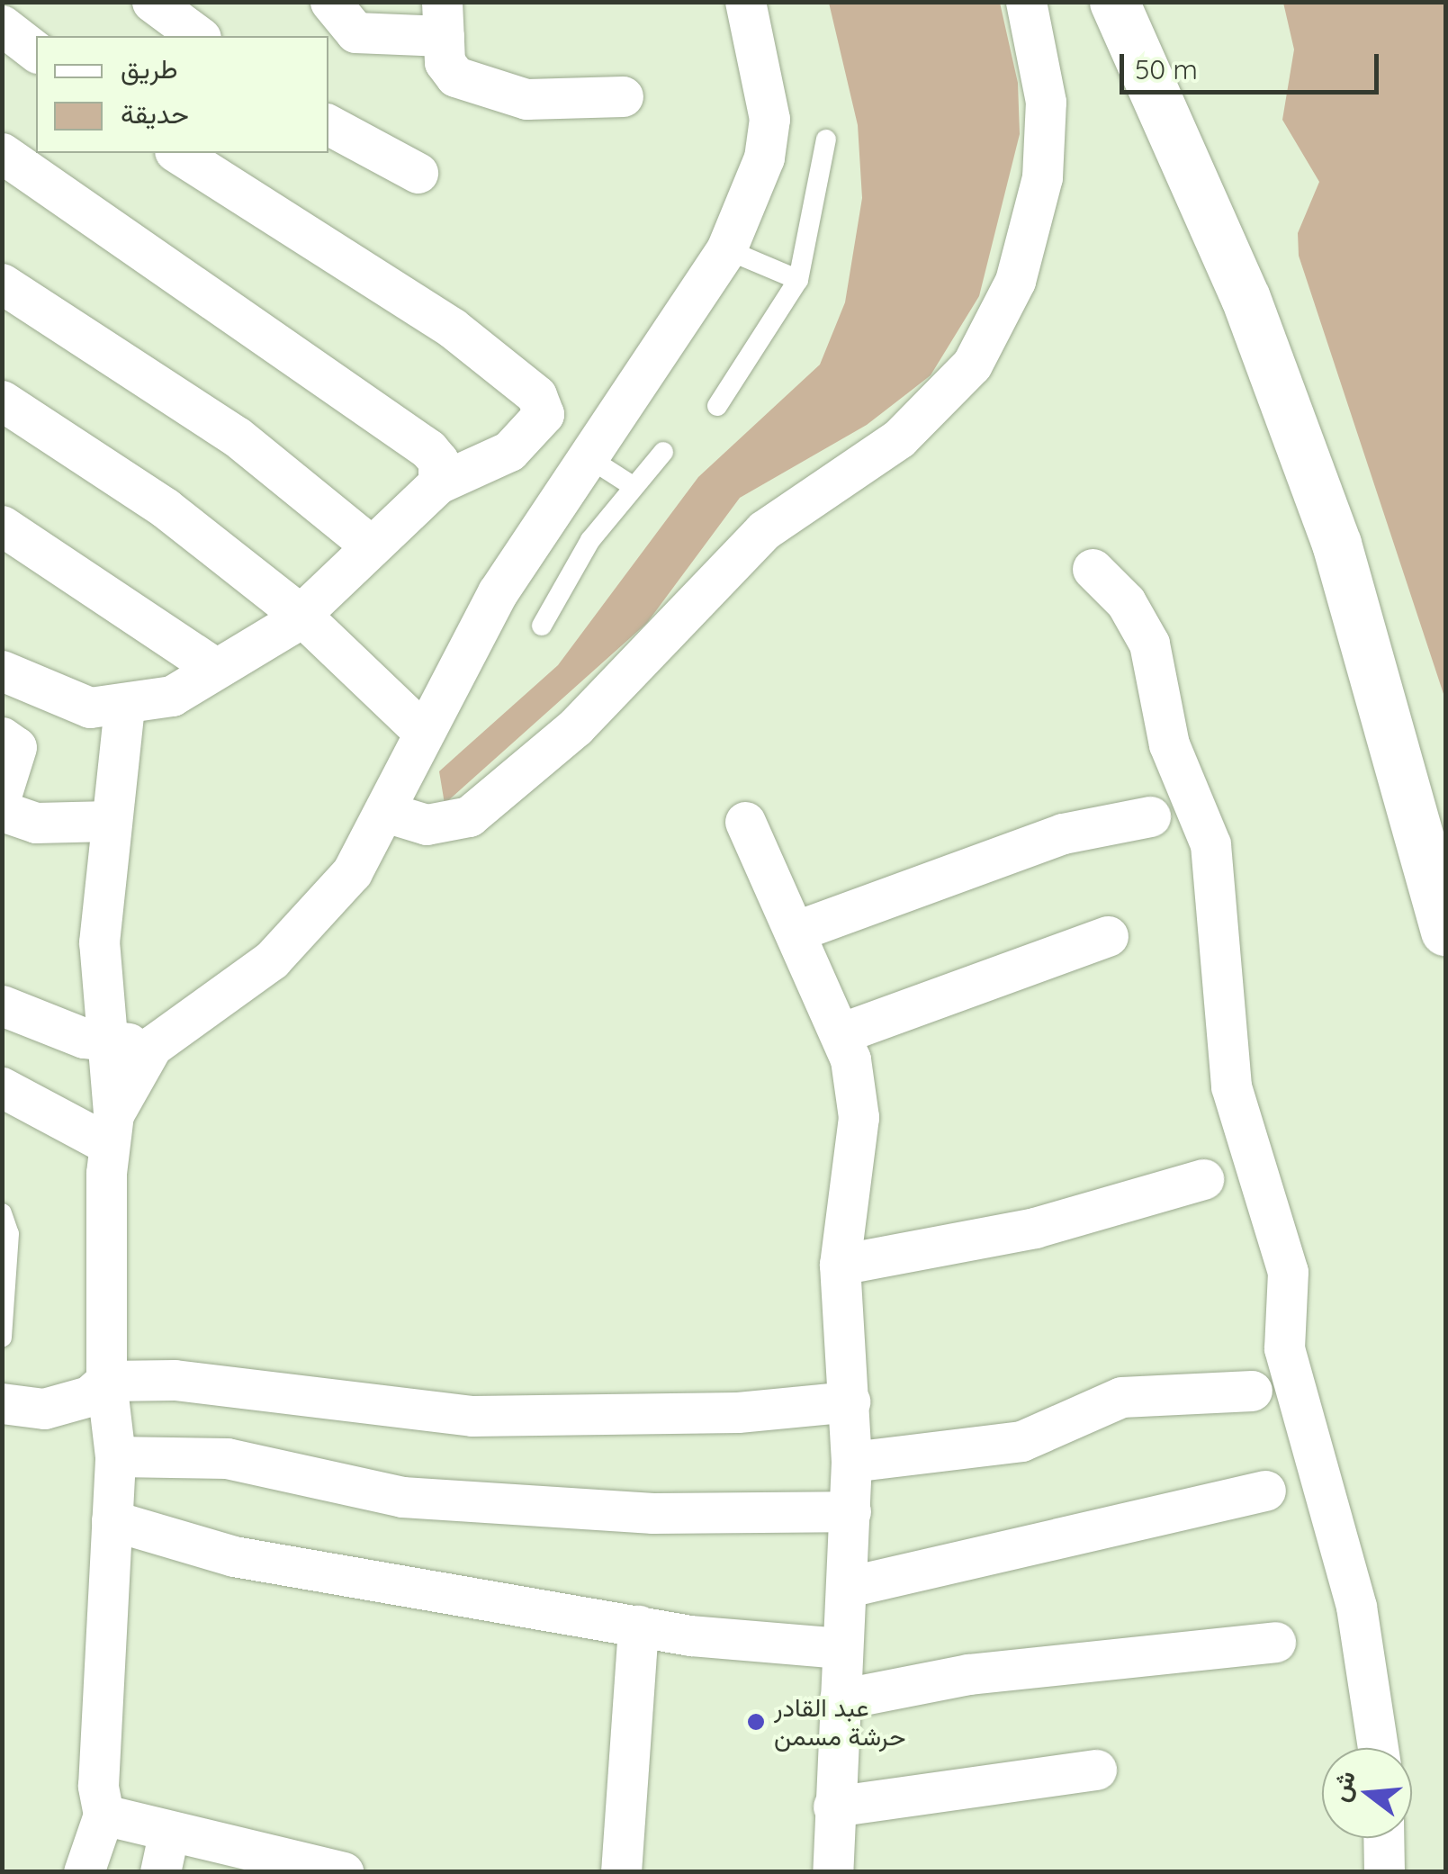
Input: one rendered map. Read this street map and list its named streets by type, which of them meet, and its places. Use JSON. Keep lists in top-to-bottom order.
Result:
{
  "places": ["عبد القادر حرشة مسمن"],
  "legend": ["طريق", "حديقة"],
  "scale_bar": "50 m",
  "north": "left"
}
